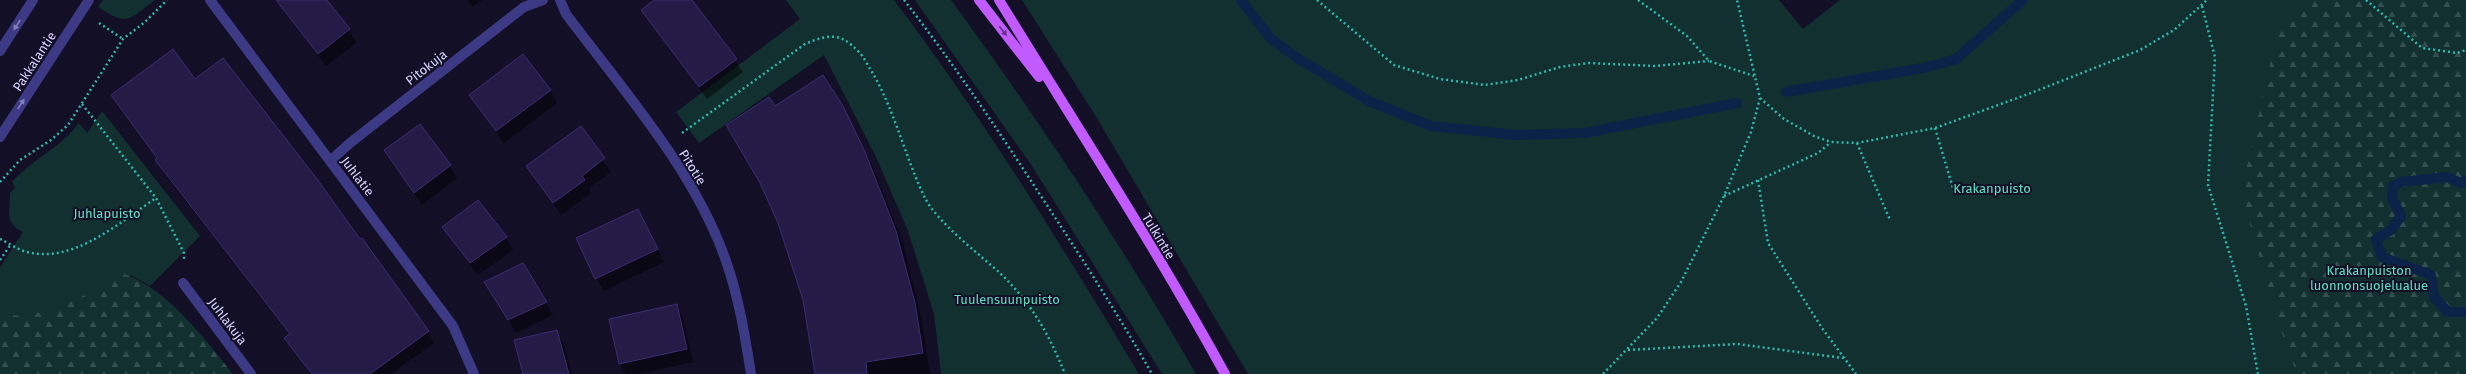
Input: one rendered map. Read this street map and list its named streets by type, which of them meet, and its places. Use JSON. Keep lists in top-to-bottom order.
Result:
{
  "streets": {
    "main road": ["Tulkintie"],
    "street": [
      "Pakkalantie",
      "Pitokuja",
      "Pitotie",
      "Juhlatie",
      "Juhlakuja"
    ]
  },
  "crossings": [
    ["Pitokuja", "Juhlatie"]
  ],
  "parks": [
    "Krakanpuisto",
    "Juhlapuisto",
    "Krakanpuiston luonnonsuojelualue",
    "Tuulensuunpuisto"
  ]
}
